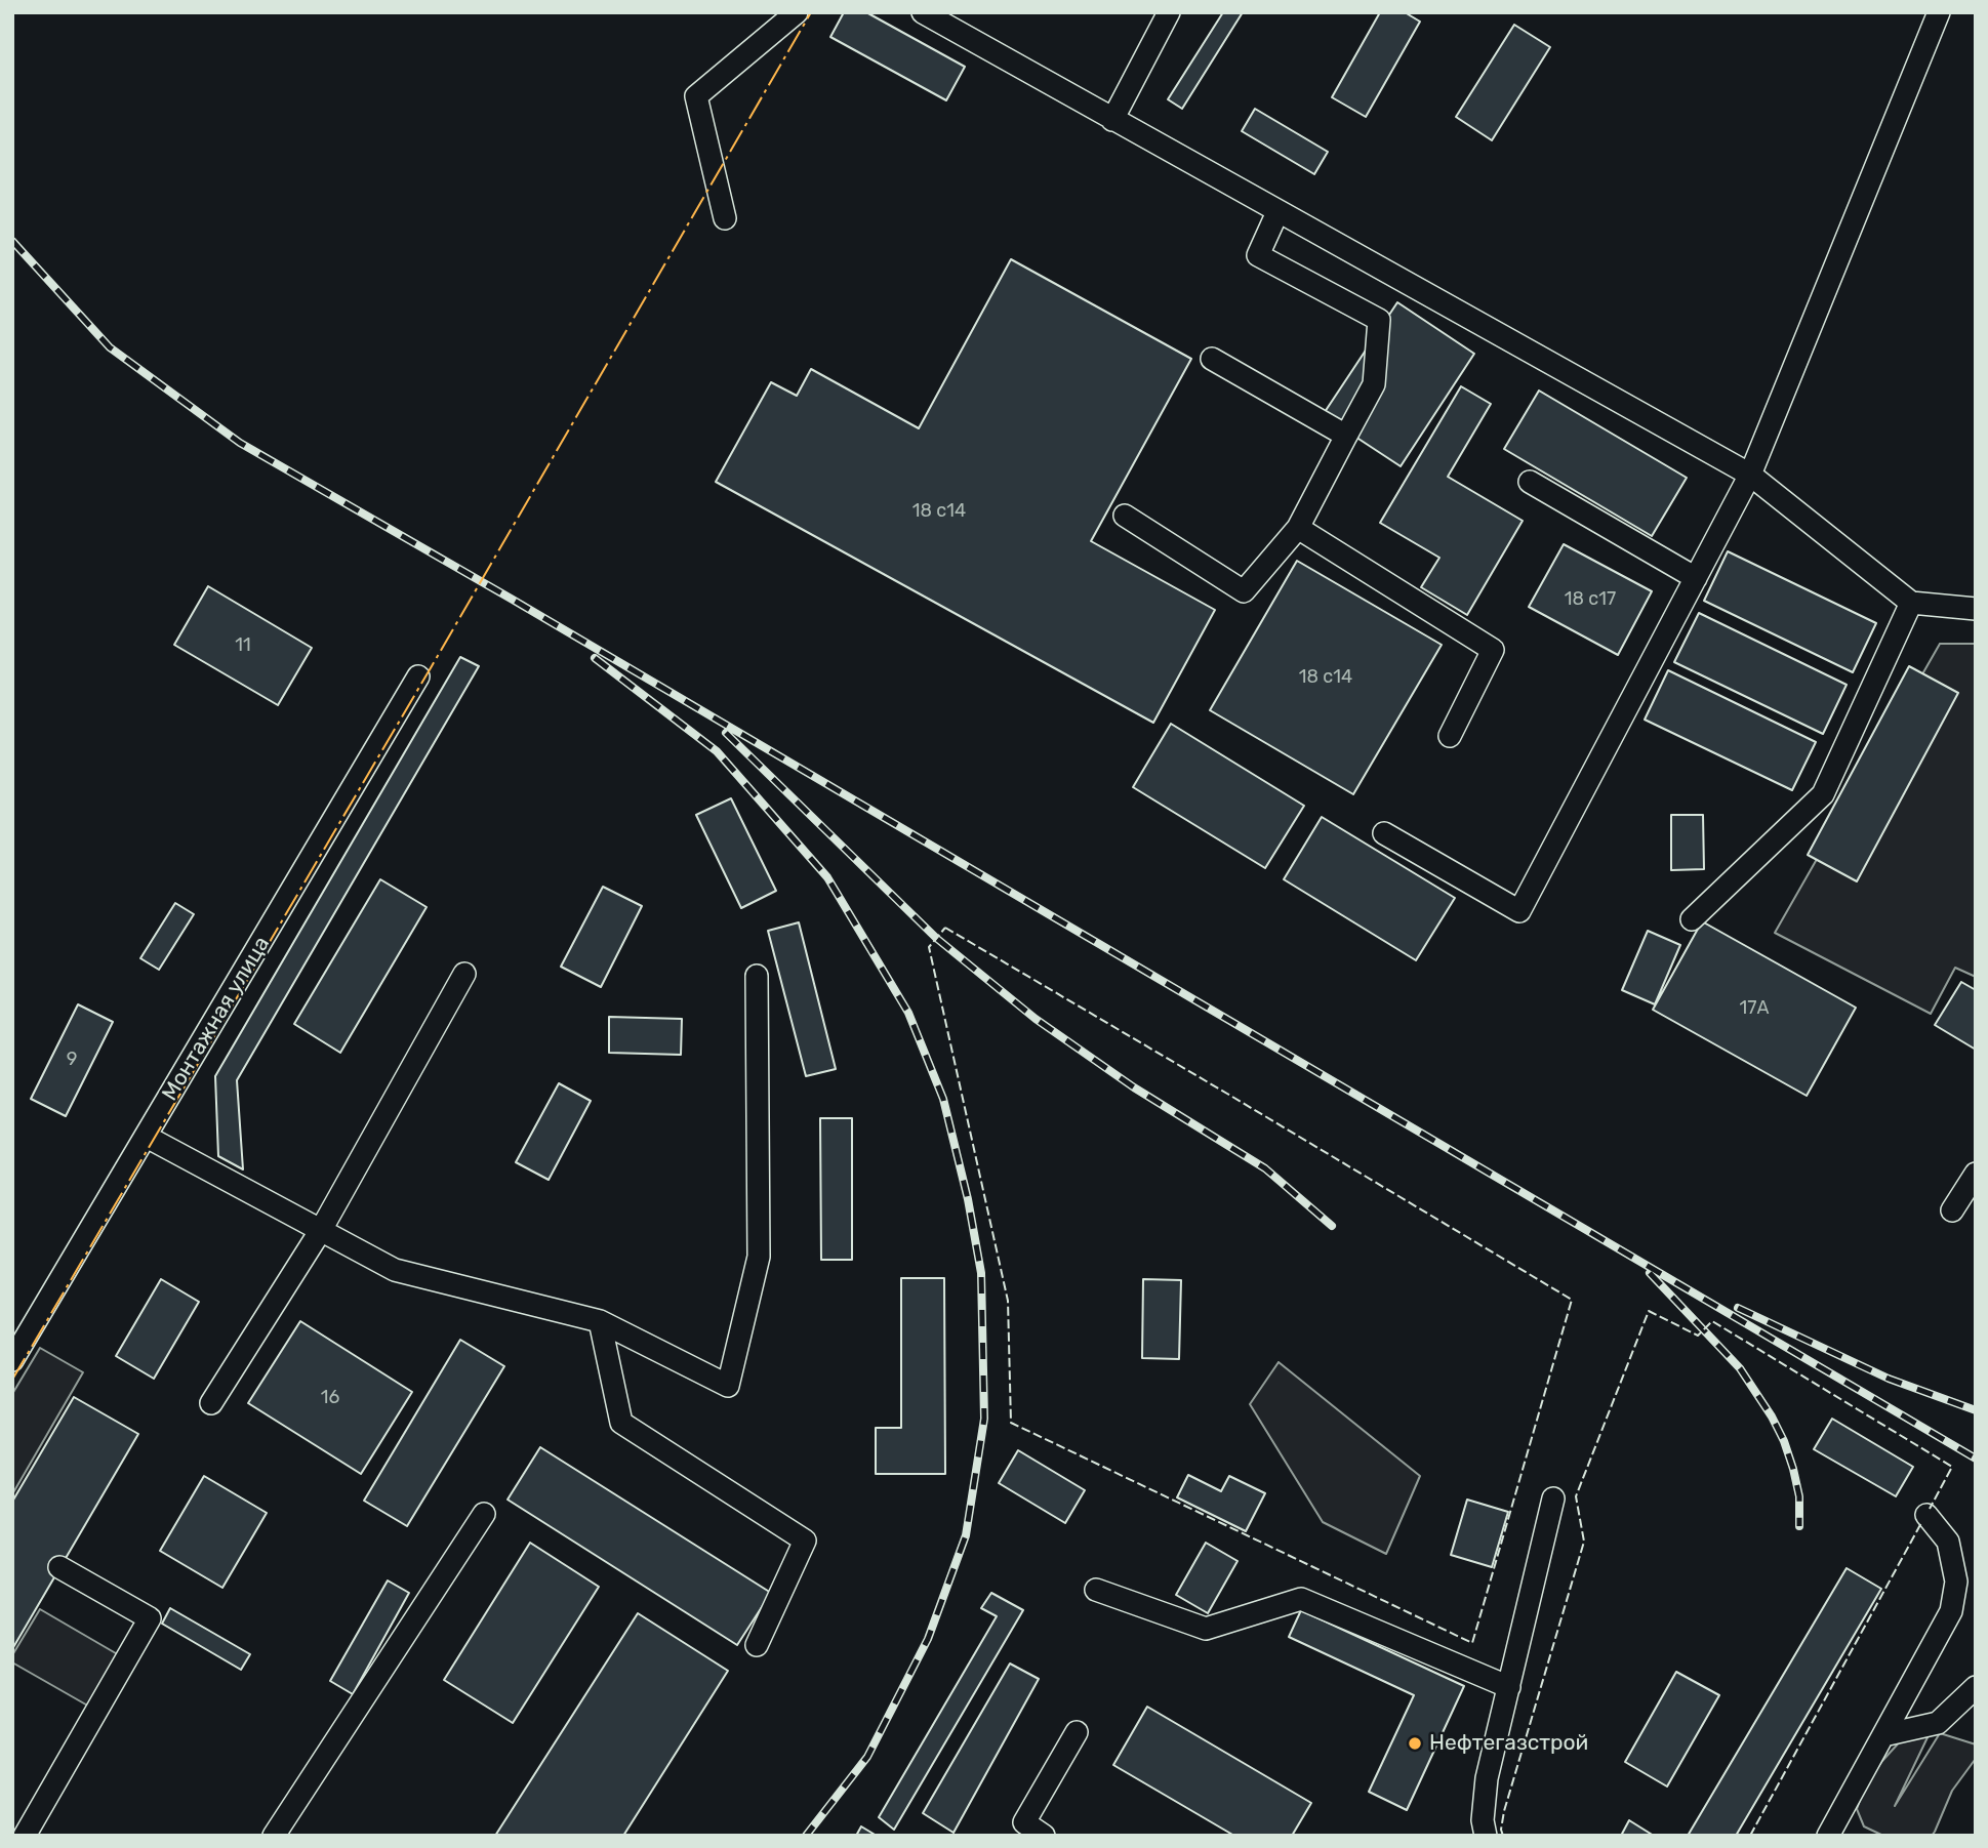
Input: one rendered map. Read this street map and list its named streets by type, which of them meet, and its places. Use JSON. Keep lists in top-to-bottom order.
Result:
{
  "streets": {
    "street": ["Монтажная улица"]
  },
  "places": ["Нефтегазстрой"],
  "house_numbers": [
    "18 с14",
    "18 с17",
    "11",
    "18 с14",
    "17А",
    "9",
    "16"
  ]
}
